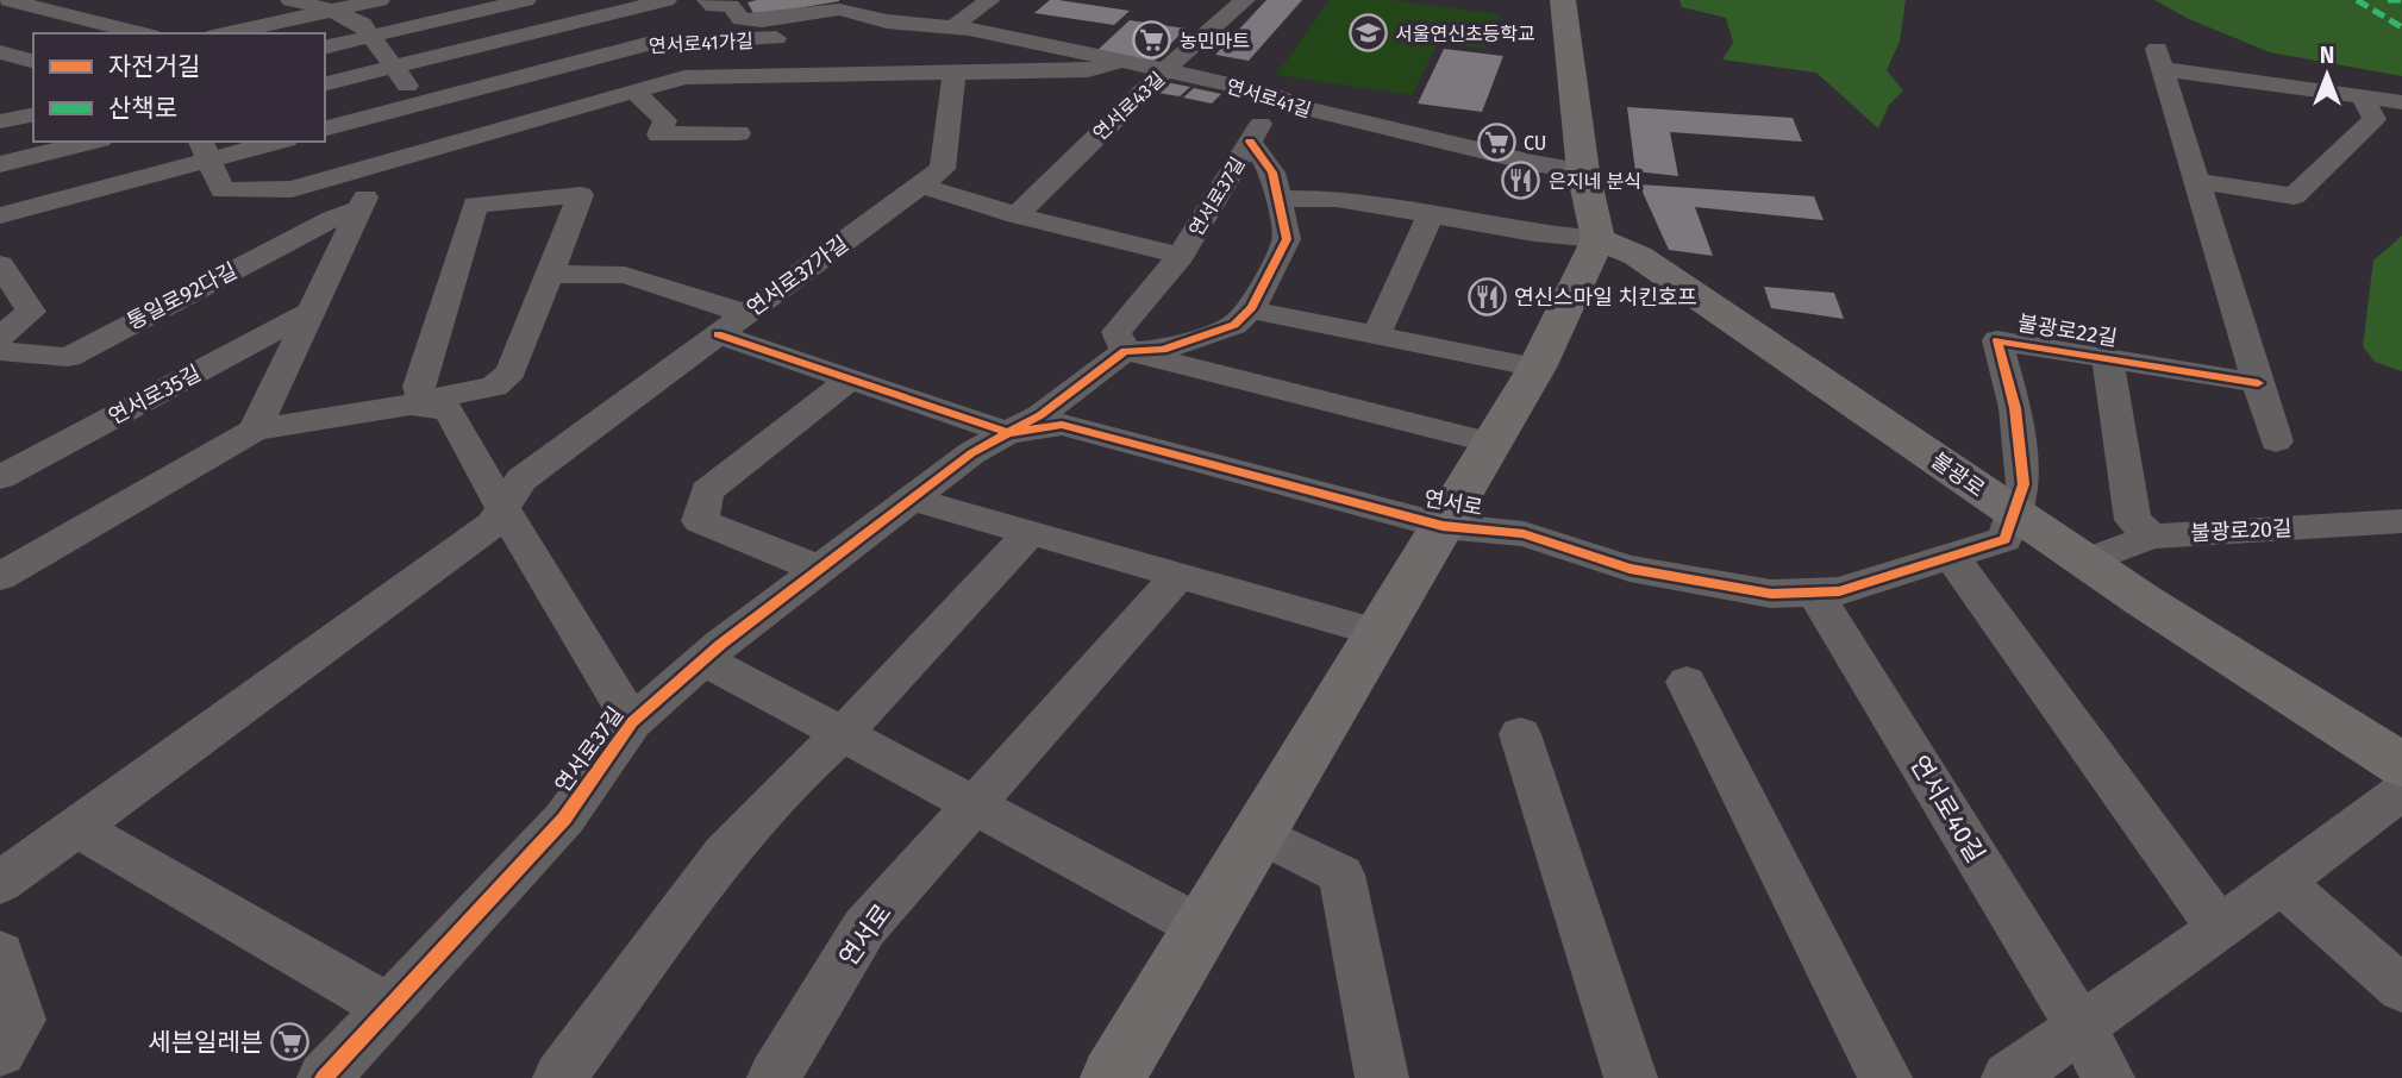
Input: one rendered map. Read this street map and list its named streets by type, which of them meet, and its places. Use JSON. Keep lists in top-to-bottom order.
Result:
{
  "streets": {
    "main road": ["불광로", "연서로"],
    "street": [
      "연서로41가길",
      "연서로41길",
      "연서로43길",
      "연서로37길",
      "연서로37가길",
      "통일로92다길",
      "불광로22길",
      "연서로35길",
      "불광로20길",
      "연서로40길"
    ]
  },
  "crossings": [
    ["연서로41가길", "연서로41길"],
    ["연서로41가길", "연서로37가길"],
    ["연서로41길", "연서로43길"],
    ["연서로41길", "연서로37길"],
    ["연서로43길", "연서로37길"],
    ["연서로37길", "연서로37가길"],
    ["연서로37길", "연서로"],
    ["불광로22길", "불광로"],
    ["불광로22길", "연서로"],
    ["불광로", "연서로"],
    ["불광로", "불광로20길"],
    ["연서로", "연서로40길"]
  ],
  "places": {
    "school or university": ["서울연신초등학교"],
    "supermarket": ["농민마트", "CU", "세븐일레븐"],
    "restaurant": ["은지네 분식", "연신스마일 치킨호프"]
  },
  "legend": ["자전거길", "산책로"],
  "north": "top"
}
